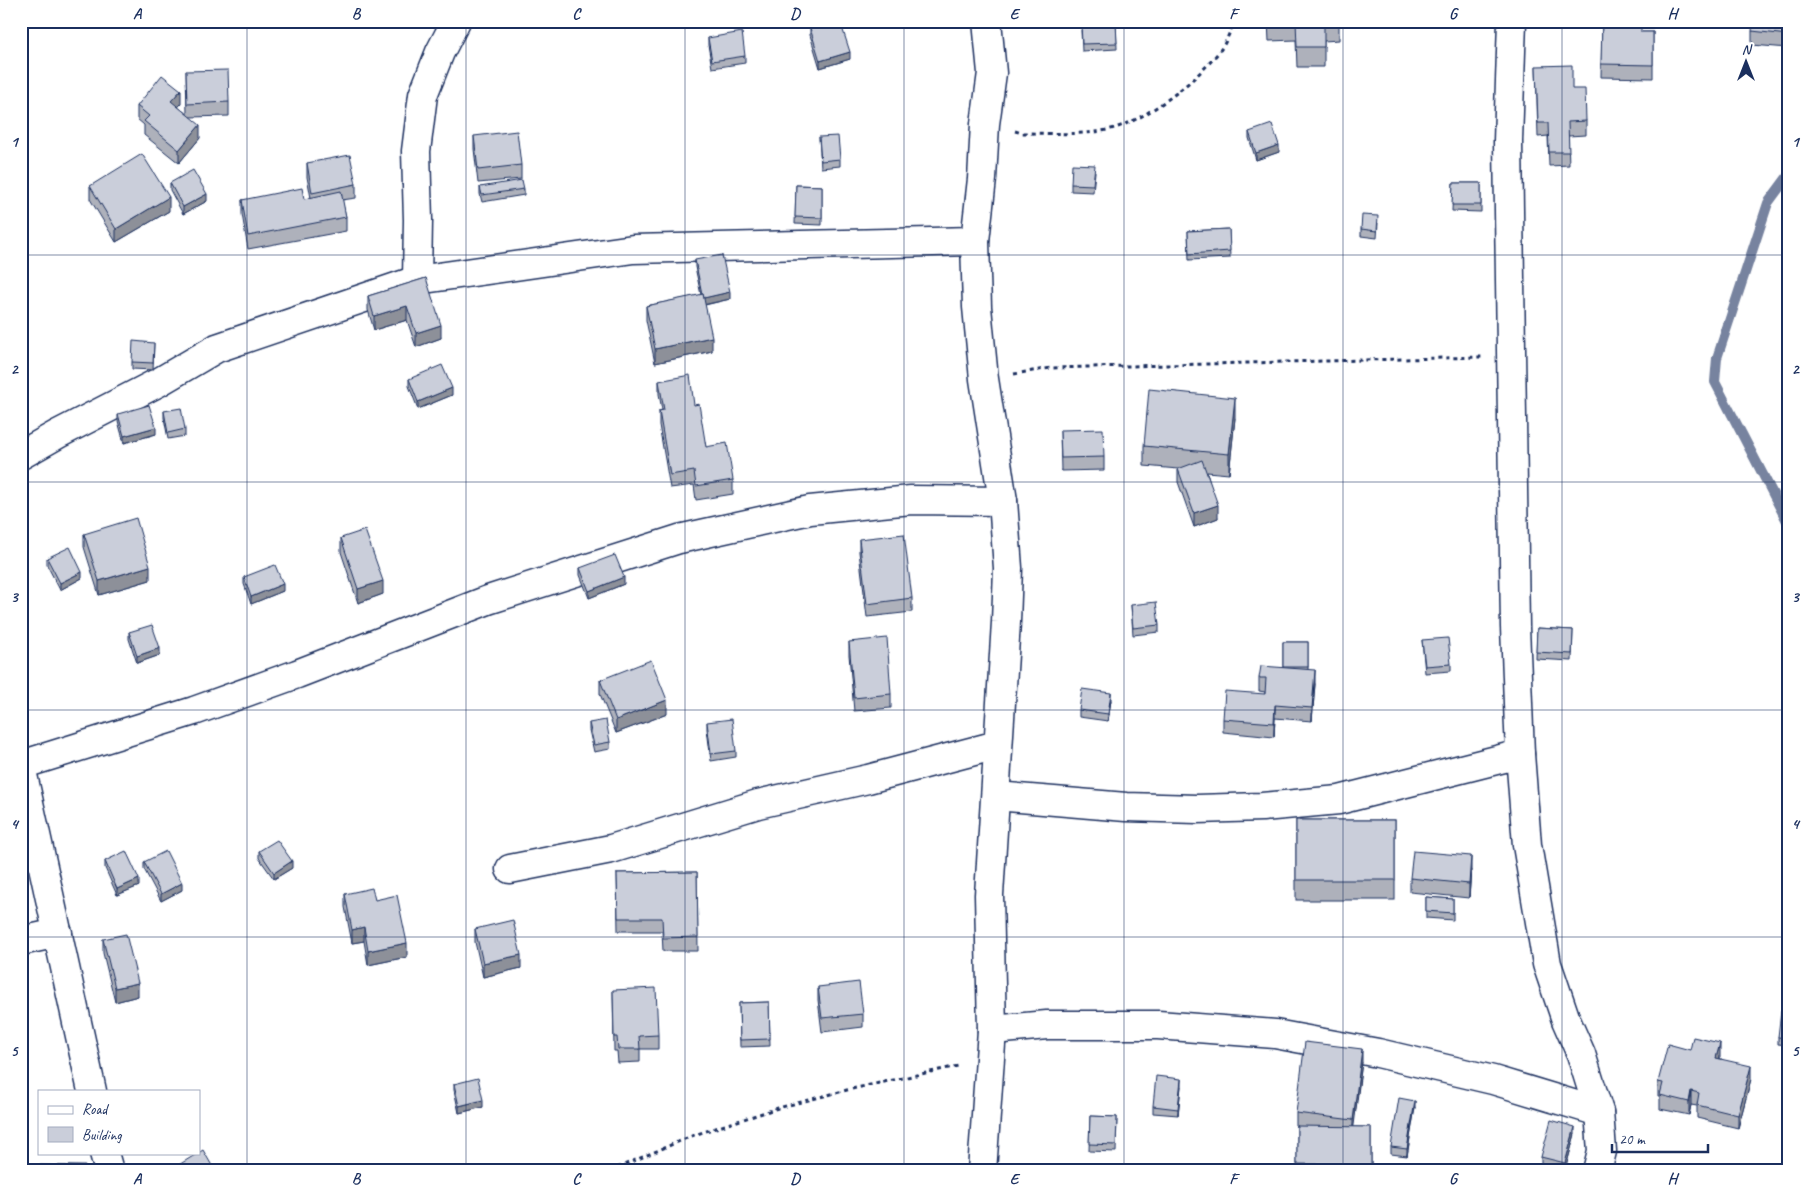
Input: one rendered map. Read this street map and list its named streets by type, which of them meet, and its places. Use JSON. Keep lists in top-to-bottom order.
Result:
{
  "legend": ["Road", "Building"],
  "scale_bar": "20 m",
  "north": "top",
  "grid": {
    "columns": [
      "A",
      "B",
      "C",
      "D",
      "E",
      "F",
      "G",
      "H"
    ],
    "rows": [
      "1",
      "2",
      "3",
      "4",
      "5"
    ]
  }
}
